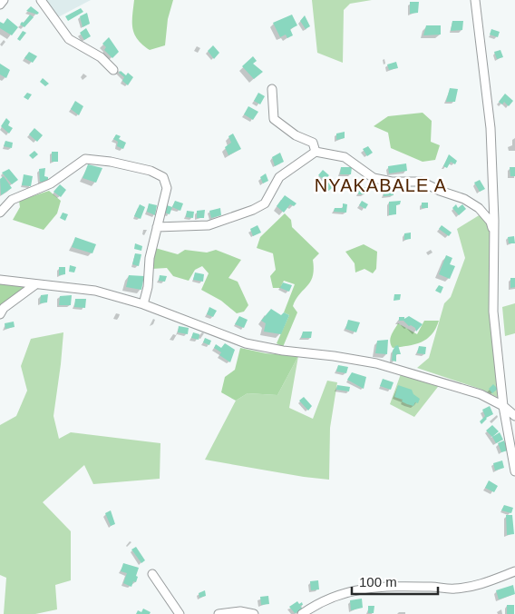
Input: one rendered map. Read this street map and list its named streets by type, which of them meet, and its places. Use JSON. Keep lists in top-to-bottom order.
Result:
{
  "districts": ["NYAKABALE A"],
  "scale_bar": "100 m"
}
